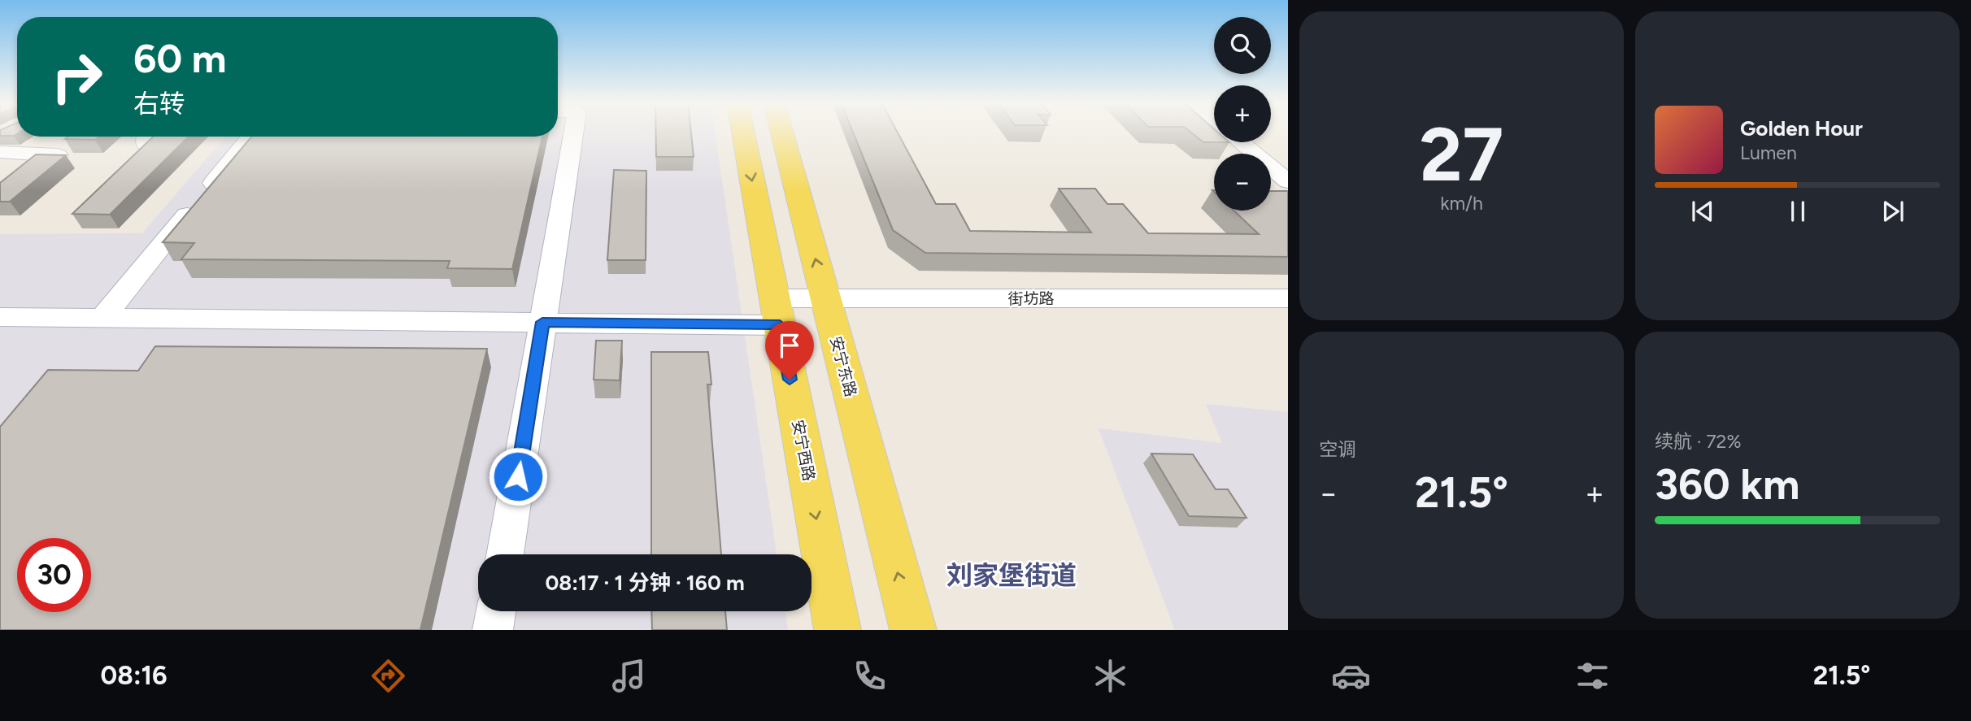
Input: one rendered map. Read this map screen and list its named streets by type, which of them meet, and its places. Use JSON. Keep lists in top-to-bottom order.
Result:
{
  "streets": {
    "main road": ["安宁东路", "安宁西路"],
    "street": ["街坊路"]
  },
  "crossings": [
    ["街坊路", "安宁东路"],
    ["街坊路", "安宁西路"]
  ],
  "one_way": ["安宁东路", "安宁西路"],
  "districts": ["刘家堡街道"],
  "page": {
    "tile": [
      ["27", "km/h"],
      "空调",
      ["续航 · 72%", "360 km"]
    ],
    "map_buttons": ["+", "−"],
    "turn": ["60 m", "右转"],
    "song": ["Golden Hour", "Lumen"],
    "heat": ["−", "21.5°", "+"],
    "limit": "30",
    "trip": "08:17 · 1 分钟 · 160 m",
    "tabs": ["08:16", "21.5°"]
  }
}
